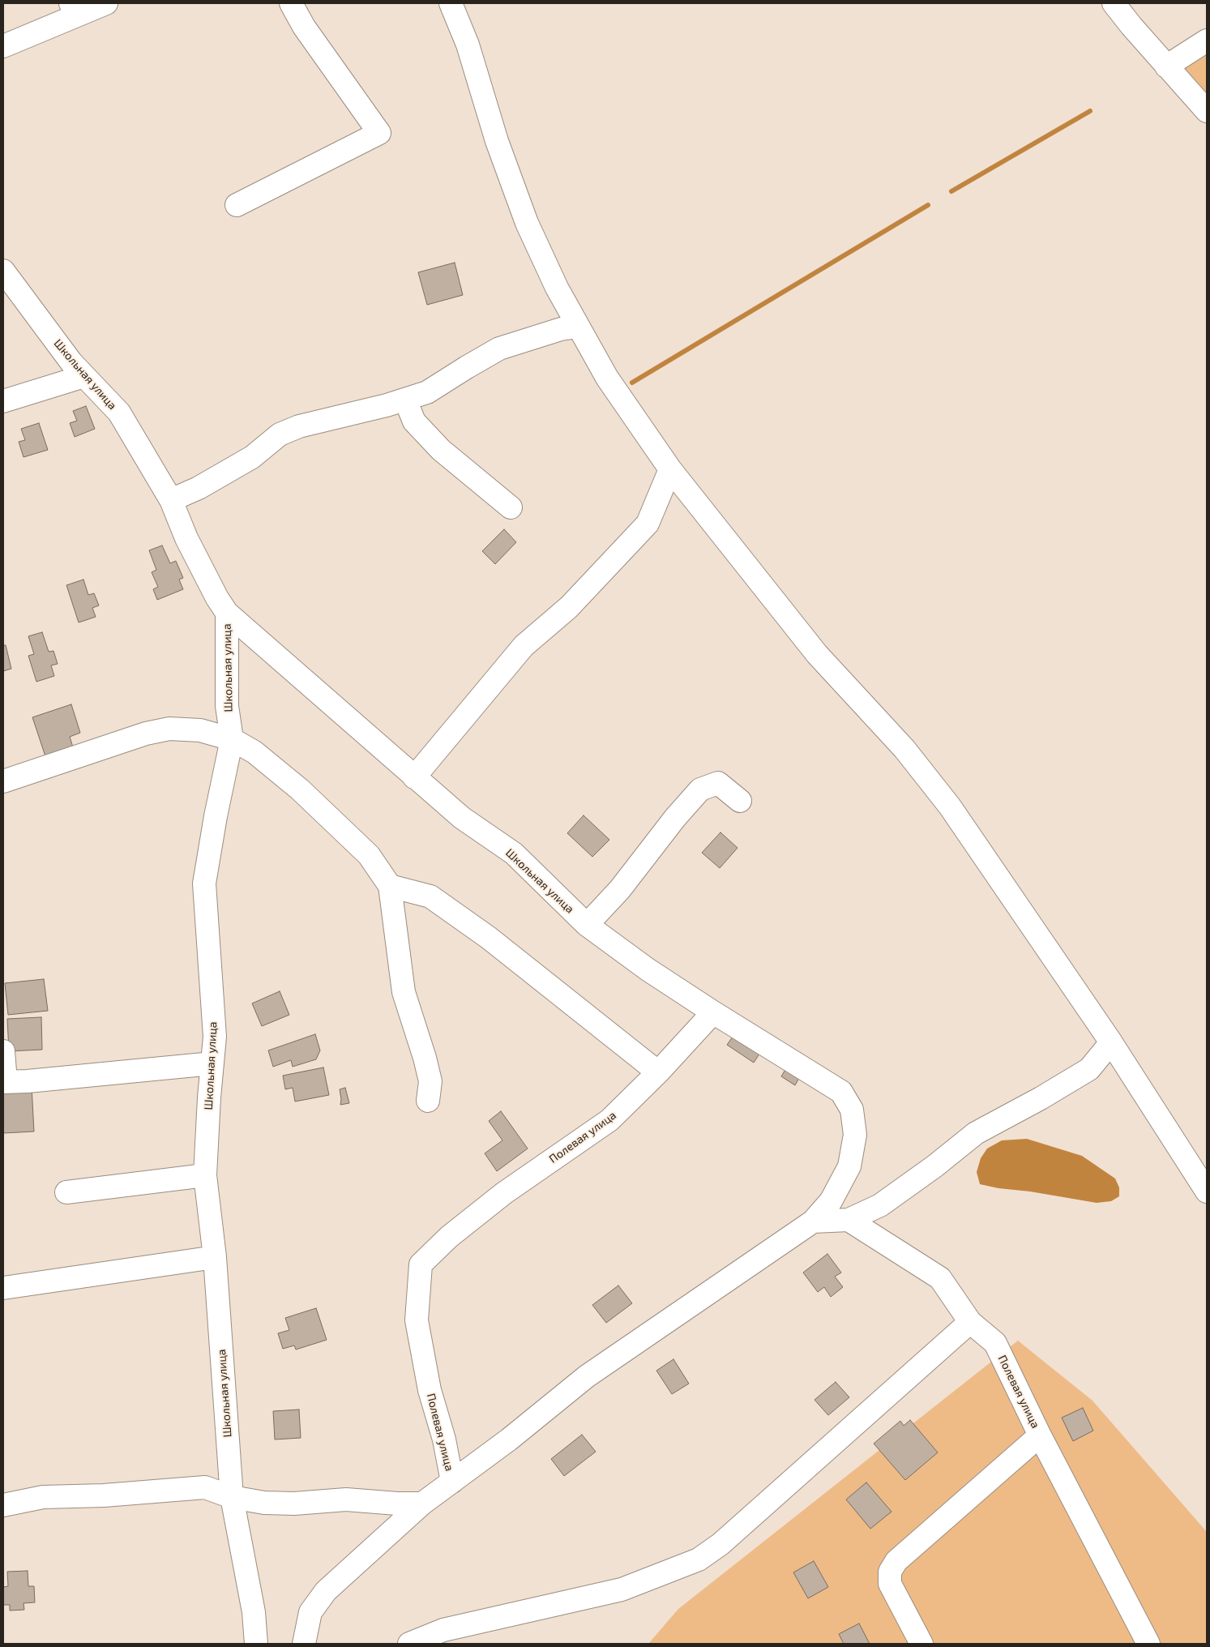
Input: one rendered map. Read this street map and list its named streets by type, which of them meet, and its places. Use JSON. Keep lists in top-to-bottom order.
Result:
{
  "streets": {
    "street": ["Школьная улица", "Полевая улица"]
  },
  "crossings": [
    ["Школьная улица", "Полевая улица"]
  ]
}
